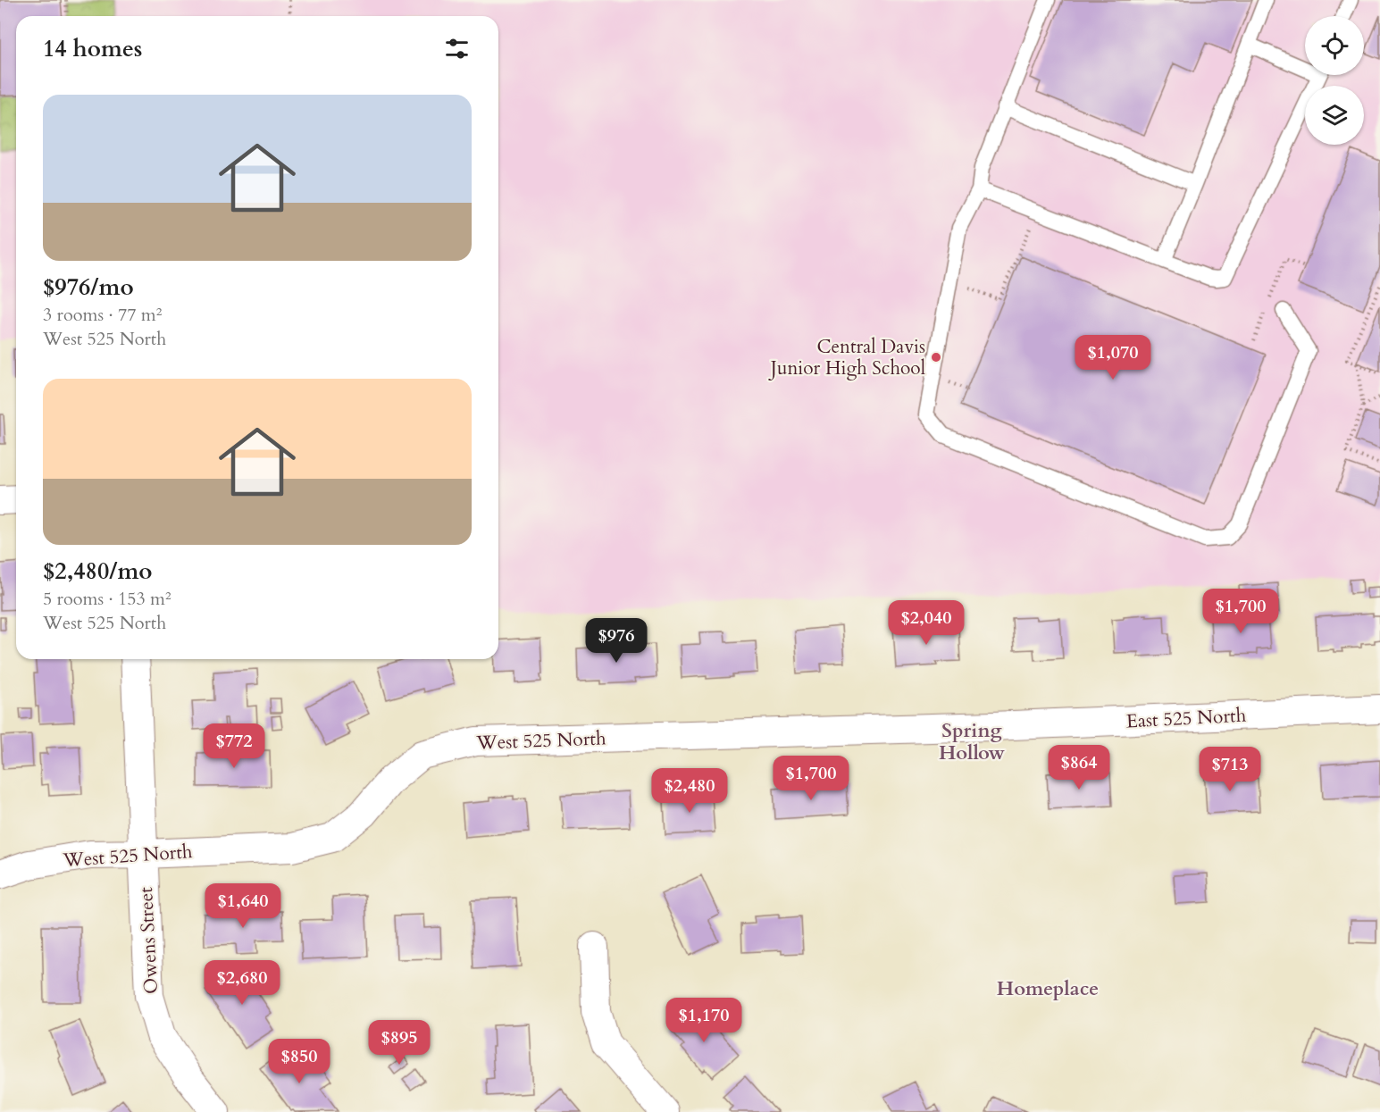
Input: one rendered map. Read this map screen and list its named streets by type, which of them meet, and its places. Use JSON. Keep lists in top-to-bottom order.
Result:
{
  "streets": {
    "street": ["East 525 North", "West 525 North", "Owens Street"]
  },
  "crossings": [
    ["East 525 North", "West 525 North"],
    ["West 525 North", "Owens Street"]
  ],
  "districts": ["Spring Hollow", "Homeplace"],
  "places": ["Central Davis Junior High School"],
  "page": {
    "heading": "14 homes",
    "list": [
      {
        "name": "$976/mo",
        "note": "3 rooms · 77 m² · West 525 North"
      },
      {
        "name": "$2,480/mo",
        "note": "5 rooms · 153 m² · West 525 North"
      }
    ],
    "price": [
      "$1,070",
      "$1,700",
      "$2,040",
      "$976",
      "$772",
      "$864",
      "$713",
      "$1,700",
      "$2,480",
      "$1,640",
      "$2,680",
      "$1,170",
      "$895",
      "$850"
    ]
  }
}
